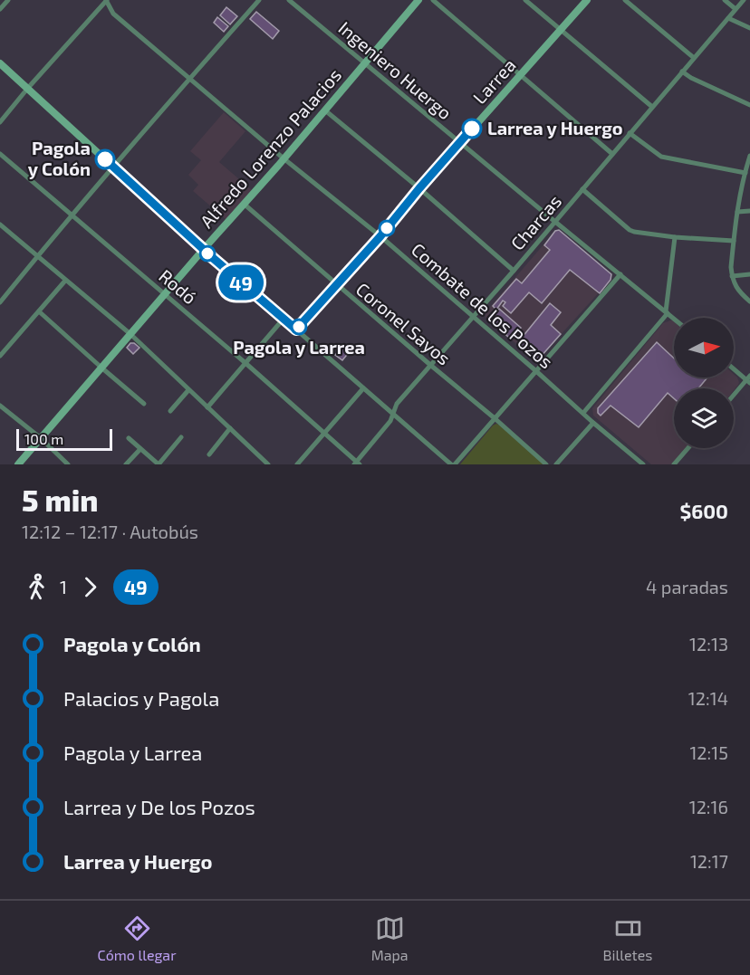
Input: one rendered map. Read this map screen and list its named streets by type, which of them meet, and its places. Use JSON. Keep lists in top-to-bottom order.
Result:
{
  "streets": {
    "street": [
      "Ingeniero Huergo",
      "Larrea",
      "Alfredo Lorenzo Palacios",
      "Charcas",
      "Rodó",
      "Combate de los Pozos",
      "Coronel Sayos"
    ]
  },
  "crossings": [
    ["Ingeniero Huergo", "Larrea"],
    ["Ingeniero Huergo", "Alfredo Lorenzo Palacios"],
    ["Ingeniero Huergo", "Charcas"],
    ["Larrea", "Combate de los Pozos"],
    ["Larrea", "Coronel Sayos"],
    ["Alfredo Lorenzo Palacios", "Rodó"],
    ["Alfredo Lorenzo Palacios", "Combate de los Pozos"],
    ["Alfredo Lorenzo Palacios", "Coronel Sayos"],
    ["Charcas", "Rodó"],
    ["Charcas", "Combate de los Pozos"],
    ["Charcas", "Coronel Sayos"]
  ],
  "places": ["Larrea y Huergo", "Pagola y Colón", "Pagola y Larrea"],
  "lines": ["bus line 49"],
  "scale_bar": "100 m",
  "north": "right",
  "page": {
    "on_map": "49",
    "scale": "100 m",
    "heading": ["5 min", "12:12 – 12:17 · Autobús", "$600"],
    "legs": ["1", "49", "4 paradas"],
    "list": [
      {
        "name": "Pagola y Colón",
        "value": "12:13"
      },
      {
        "name": "Palacios y Pagola",
        "value": "12:14"
      },
      {
        "name": "Pagola y Larrea",
        "value": "12:15"
      },
      {
        "name": "Larrea y De los Pozos",
        "value": "12:16"
      },
      {
        "name": "Larrea y Huergo",
        "value": "12:17"
      }
    ],
    "tabs": ["Cómo llegar", "Mapa", "Billetes"]
  }
}
